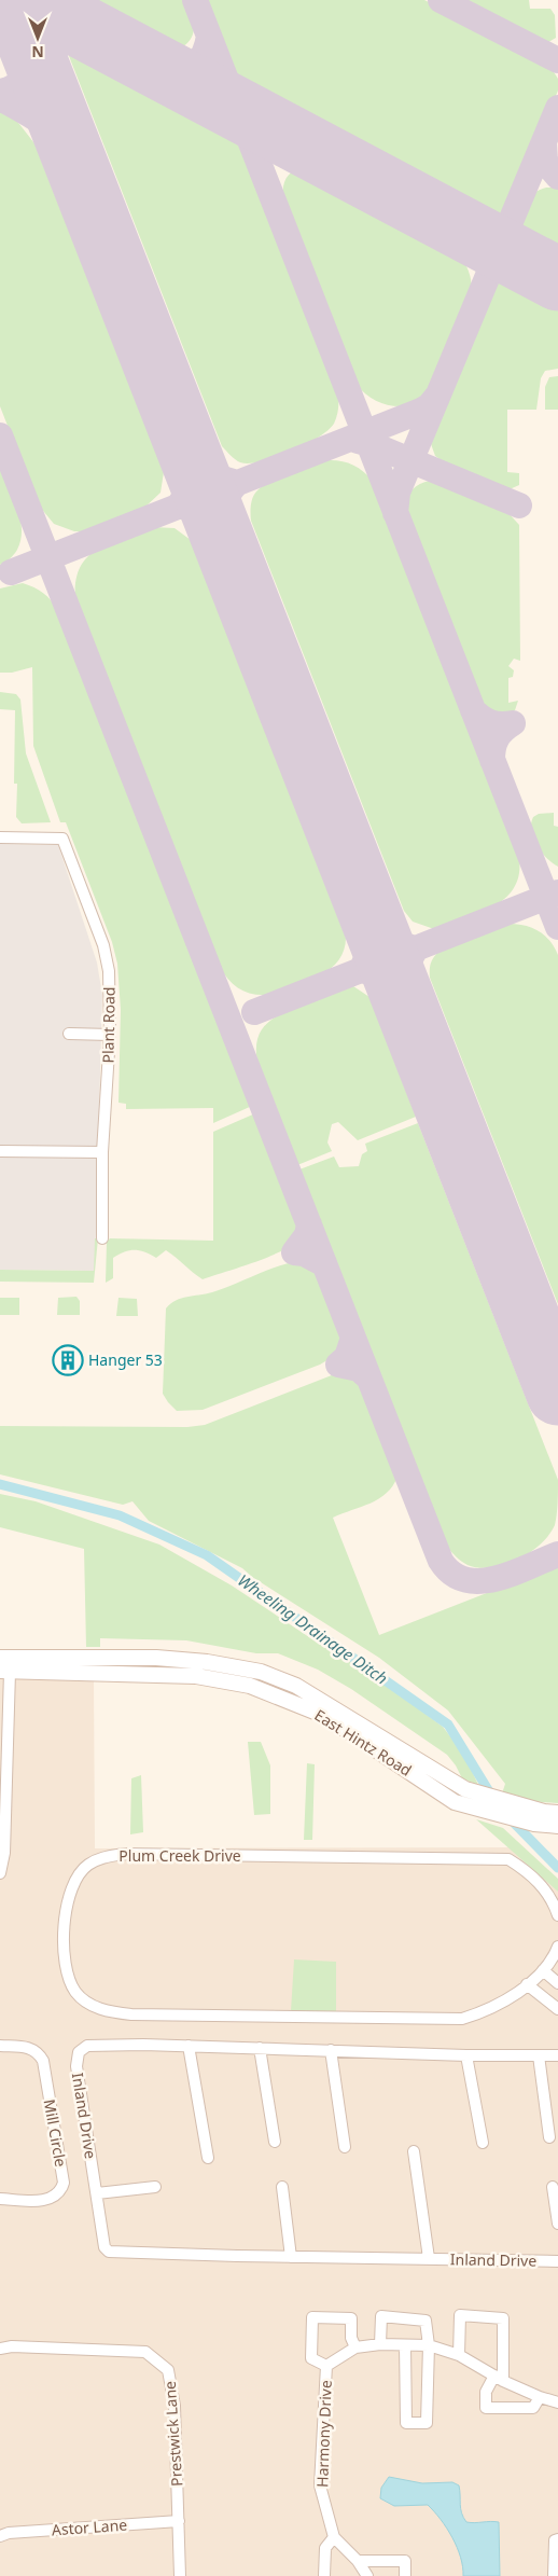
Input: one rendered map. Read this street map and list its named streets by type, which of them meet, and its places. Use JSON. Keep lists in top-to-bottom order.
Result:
{
  "streets": {
    "main road": ["East Hintz Road"],
    "street": [
      "Plant Road",
      "Plum Creek Drive",
      "Inland Drive",
      "Mill Circle",
      "Prestwick Lane",
      "Harmony Drive",
      "Astor Lane"
    ]
  },
  "crossings": [
    ["Prestwick Lane", "Astor Lane"]
  ],
  "water": ["Wheeling Drainage Ditch"],
  "places": {
    "building": ["Hanger 53"]
  },
  "north": "bottom"
}
